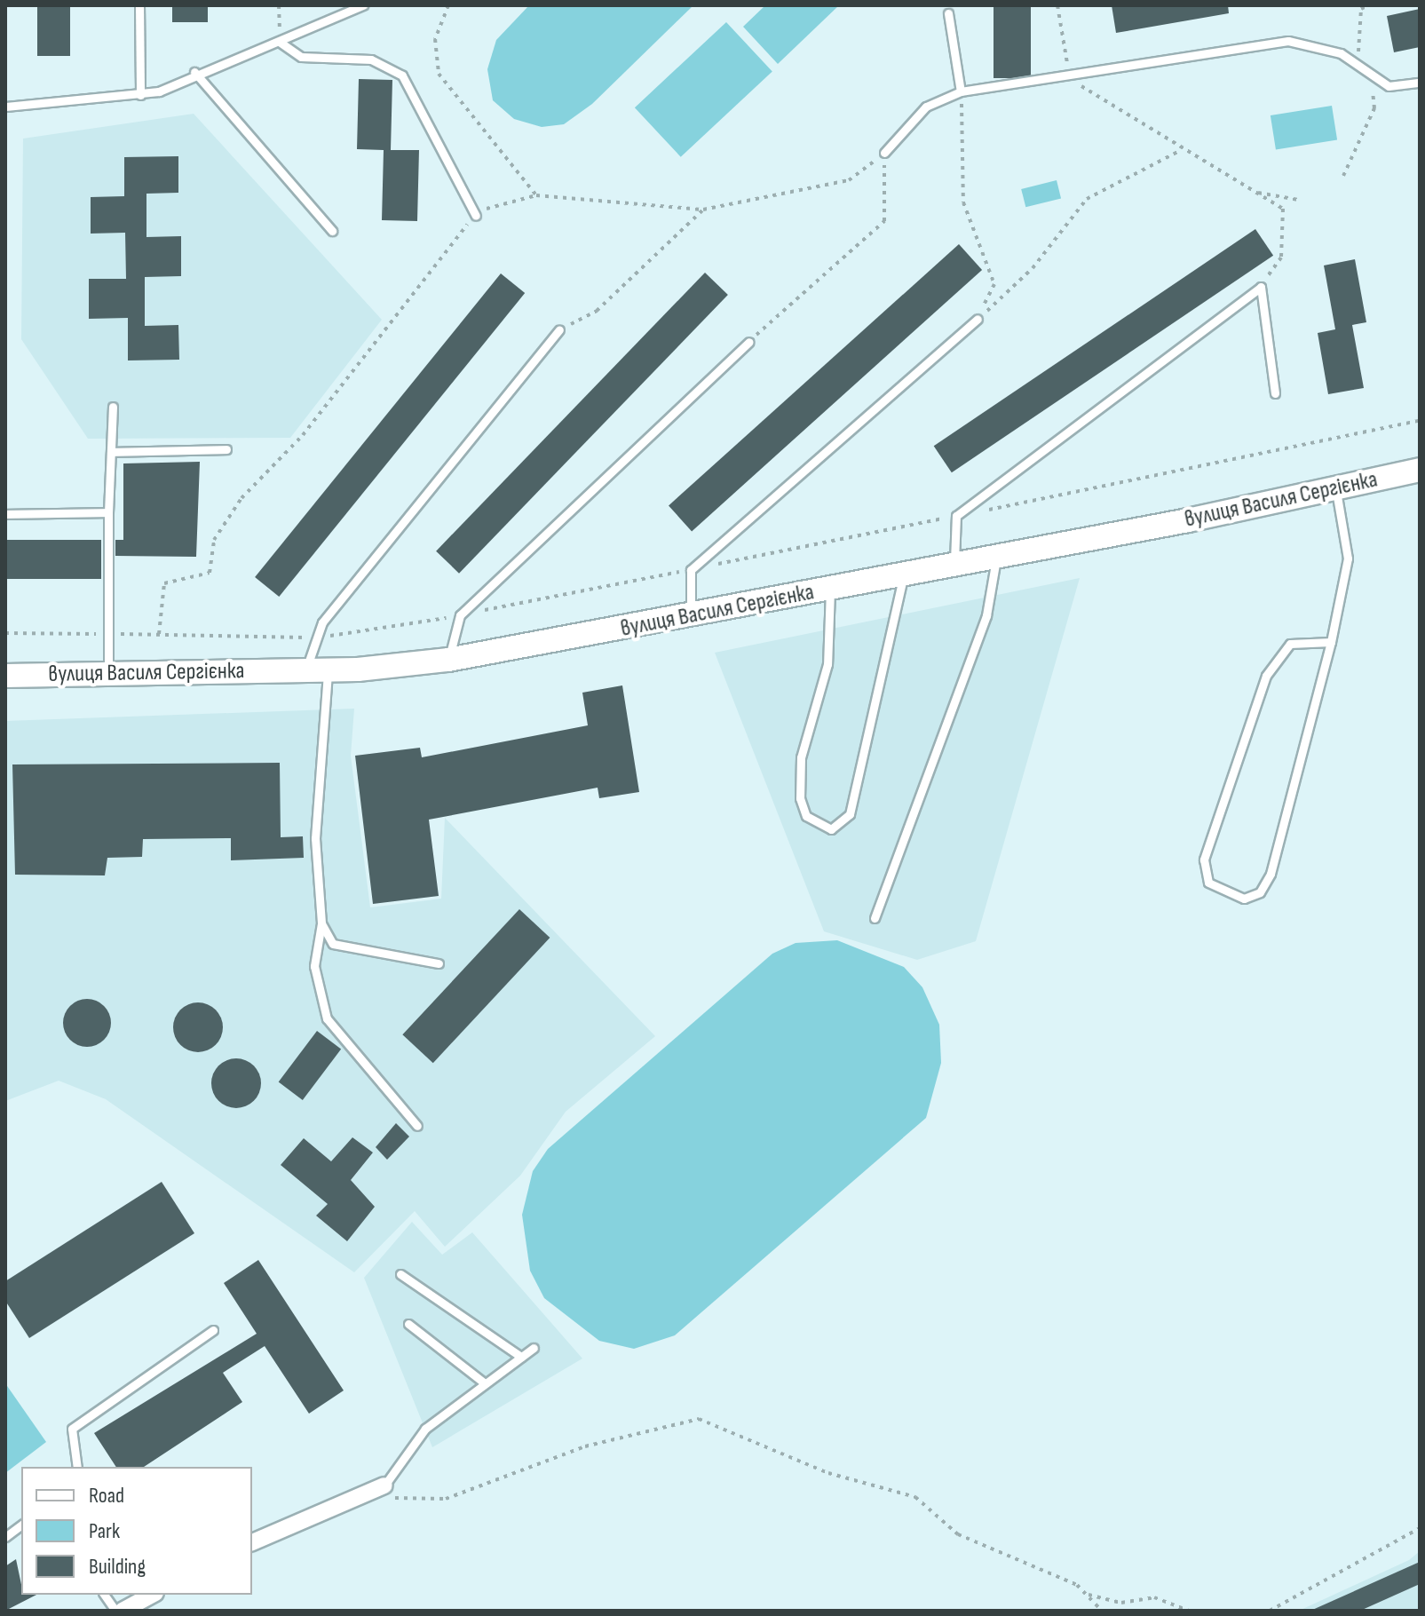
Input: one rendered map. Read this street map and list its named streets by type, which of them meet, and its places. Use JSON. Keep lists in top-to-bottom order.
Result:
{
  "streets": {
    "main road": ["вулиця Василя Сергієнка"]
  },
  "legend": ["Road", "Park", "Building"]
}
